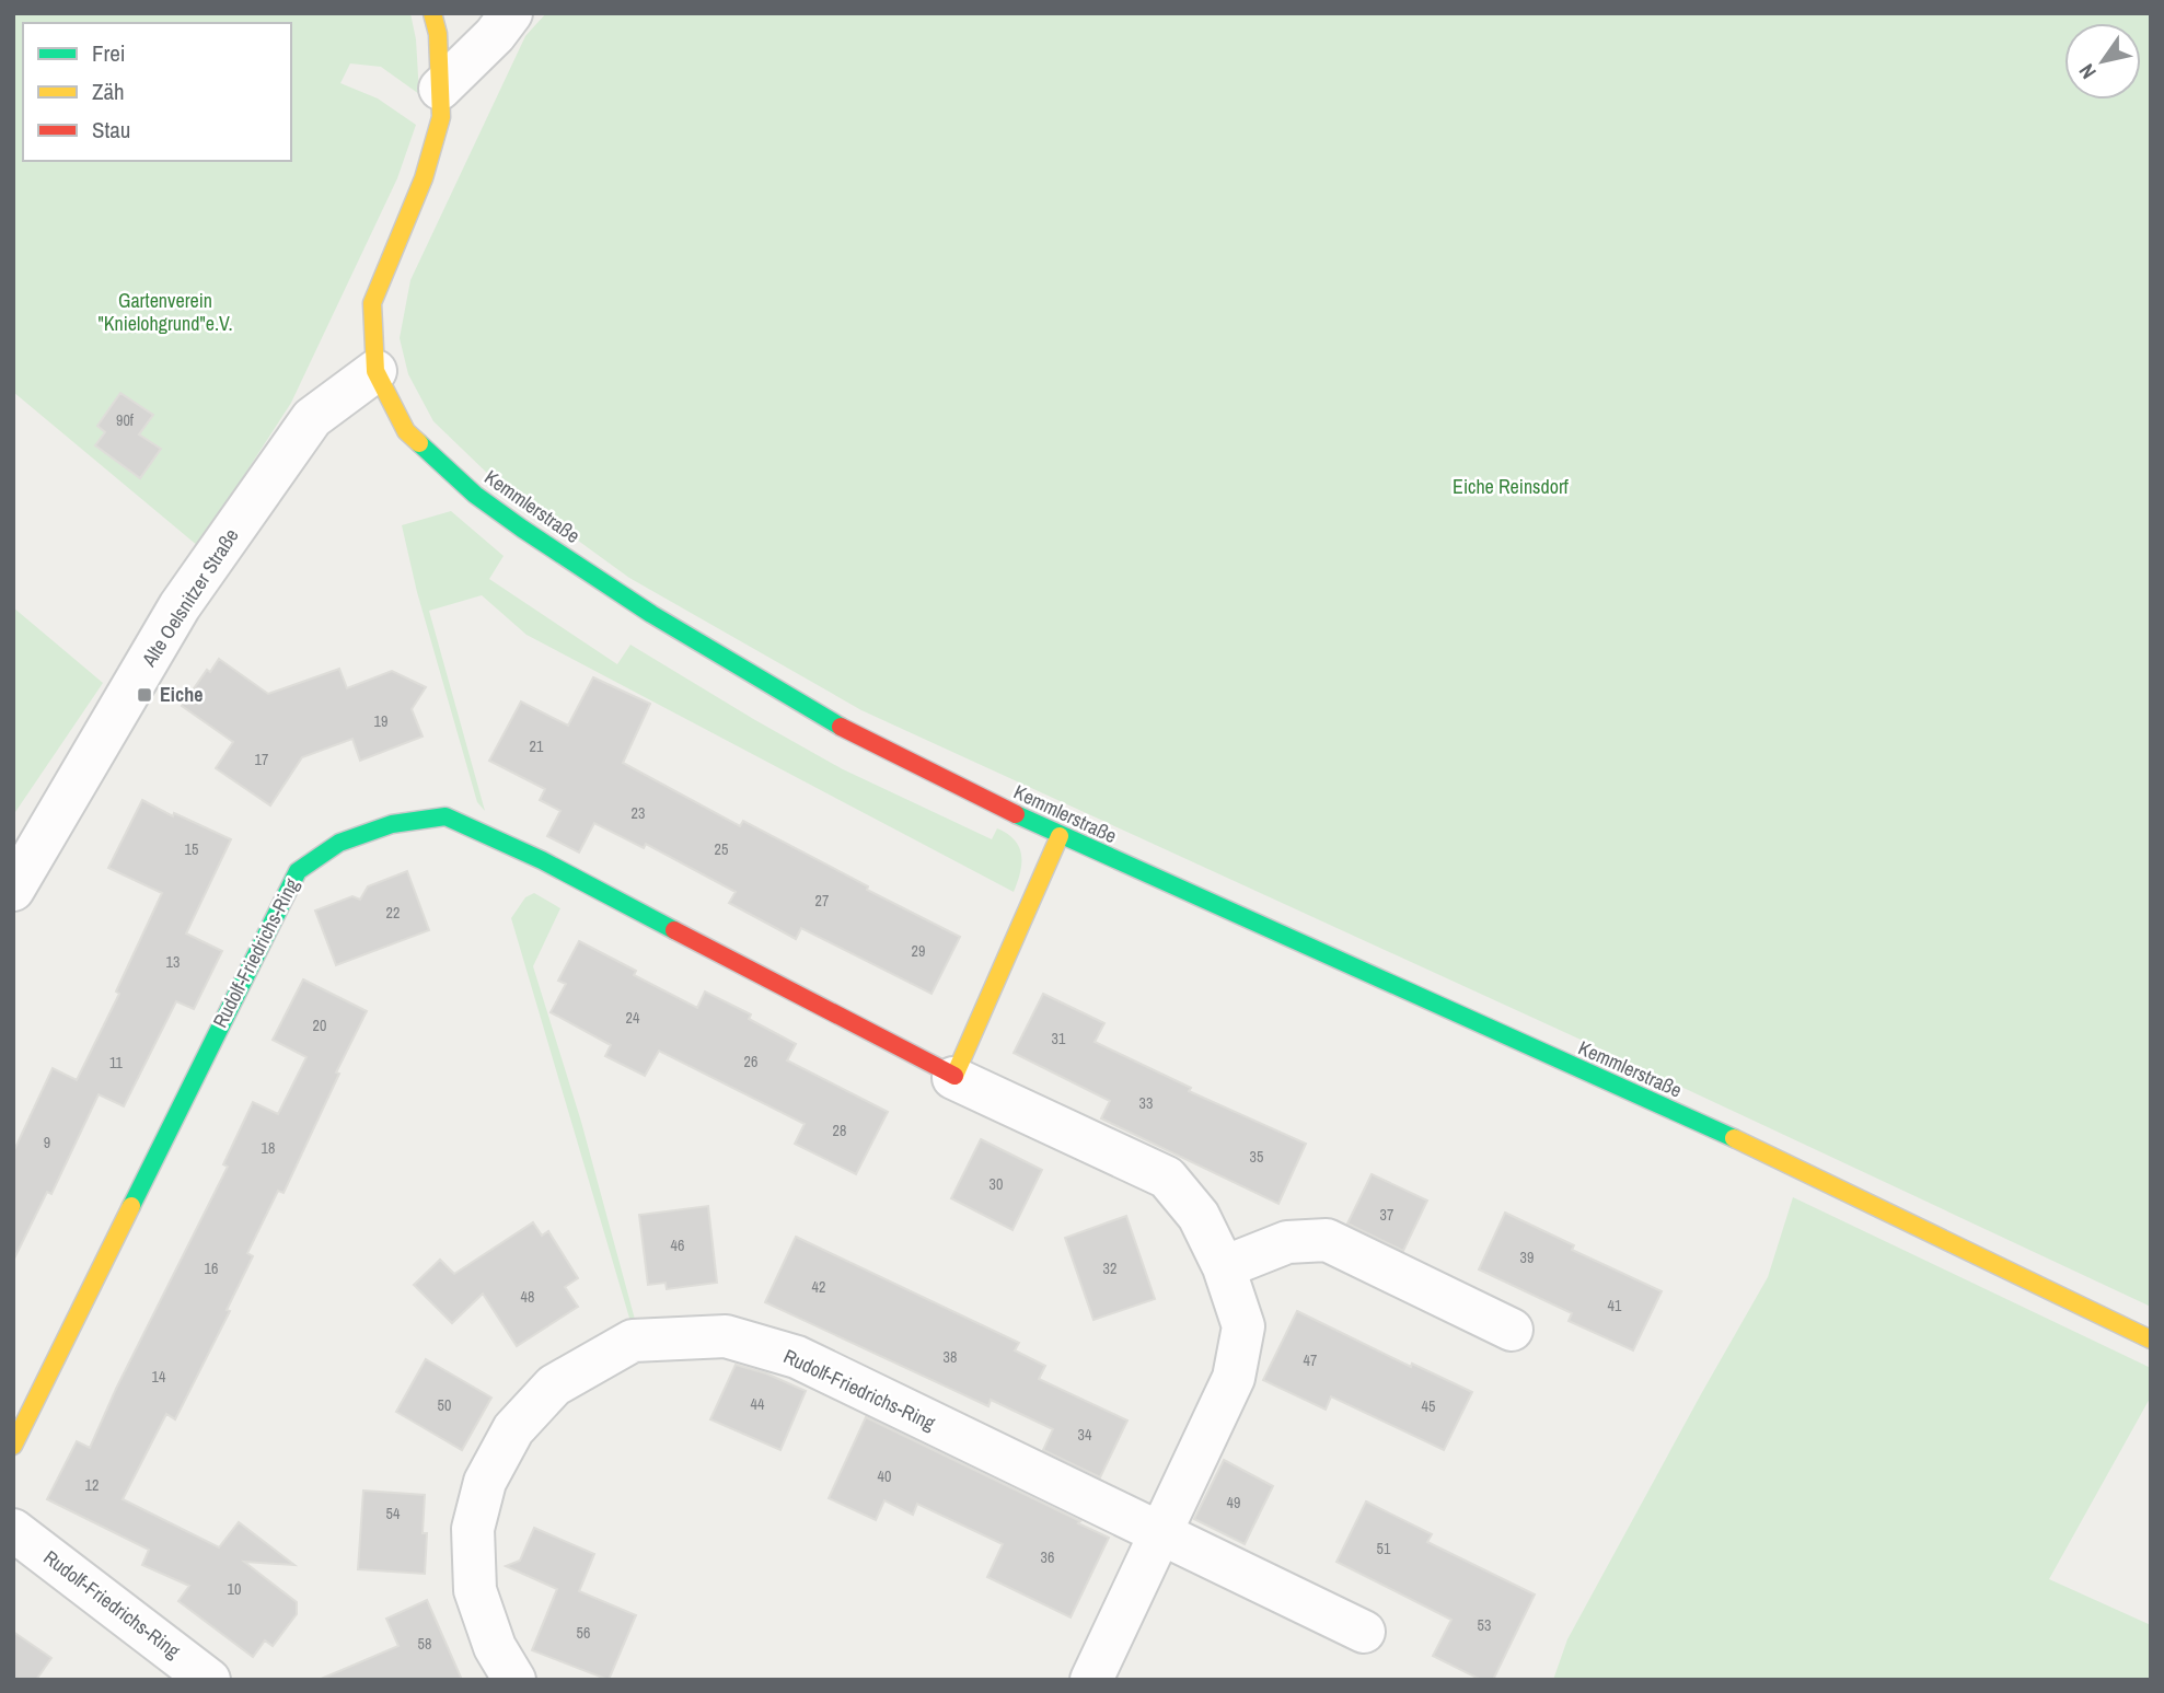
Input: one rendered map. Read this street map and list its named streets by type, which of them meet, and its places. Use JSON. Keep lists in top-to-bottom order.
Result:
{
  "streets": {
    "street": ["Kemmlerstraße", "Alte Oelsnitzer Straße", "Rudolf-Friedrichs-Ring"]
  },
  "crossings": [
    ["Kemmlerstraße", "Alte Oelsnitzer Straße"]
  ],
  "parks": ["Gartenverein \"Knielohgrund\"e.V.", "Eiche Reinsdorf"],
  "places": {
    "transit": ["Eiche"]
  },
  "house_numbers": [
    "90f",
    "19",
    "21",
    "17",
    "23",
    "15",
    "25",
    "27",
    "22",
    "29",
    "13",
    "24",
    "20",
    "31",
    "26",
    "11",
    "33",
    "28",
    "9",
    "18",
    "35",
    "30",
    "37",
    "46",
    "39",
    "16",
    "32",
    "42",
    "48",
    "41",
    "38",
    "47",
    "14",
    "44",
    "50",
    "45",
    "34",
    "40",
    "12",
    "49",
    "54",
    "51",
    "36",
    "10",
    "53",
    "56",
    "58"
  ],
  "legend": ["Frei", "Zäh", "Stau"],
  "north": "bottom left"
}
